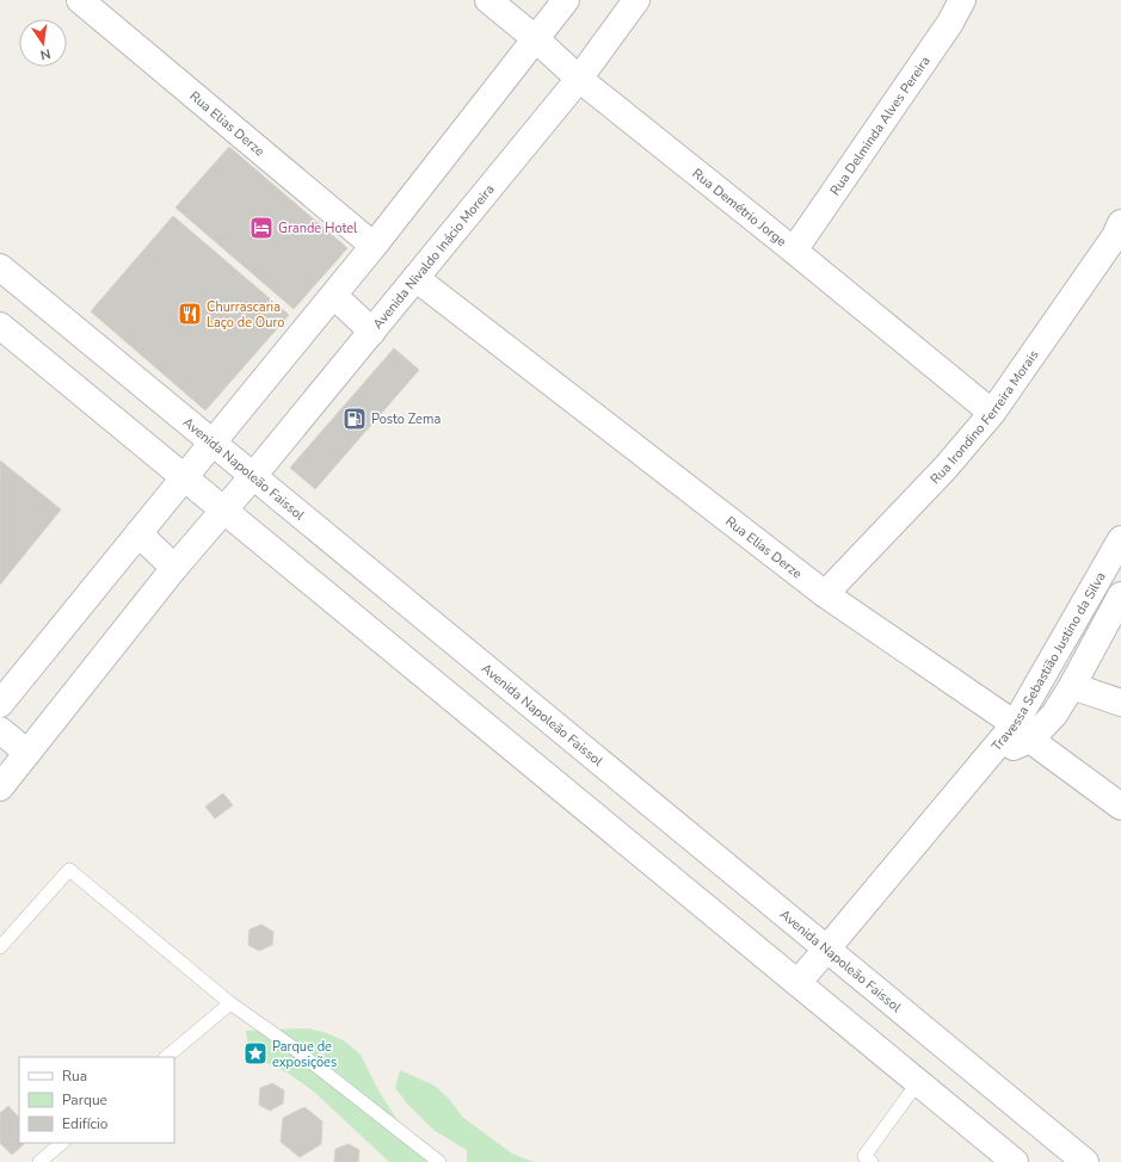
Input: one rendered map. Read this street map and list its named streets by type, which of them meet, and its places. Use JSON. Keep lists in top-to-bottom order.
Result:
{
  "streets": {
    "street": [
      "Rua Elias Derze",
      "Rua Delminda Alves Pereira",
      "Rua Demétrio Jorge",
      "Avenida Nivaldo Inácio Moreira",
      "Rua Irondino Ferreira Morais",
      "Avenida Napoleão Faissol",
      "Travessa Sebastião Justino da Silva"
    ]
  },
  "crossings": [
    ["Rua Elias Derze", "Avenida Nivaldo Inácio Moreira"],
    ["Rua Elias Derze", "Rua Irondino Ferreira Morais"],
    ["Rua Elias Derze", "Travessa Sebastião Justino da Silva"],
    ["Rua Delminda Alves Pereira", "Rua Demétrio Jorge"],
    ["Rua Demétrio Jorge", "Avenida Nivaldo Inácio Moreira"],
    ["Rua Demétrio Jorge", "Rua Irondino Ferreira Morais"],
    ["Avenida Nivaldo Inácio Moreira", "Avenida Napoleão Faissol"],
    ["Avenida Napoleão Faissol", "Travessa Sebastião Justino da Silva"]
  ],
  "places": {
    "hotel": ["Grande Hotel"],
    "restaurant": ["Churrascaria Laço de Ouro"],
    "fuel station": ["Posto Zema"],
    "place": ["Parque de exposições"]
  },
  "legend": ["Rua", "Parque", "Edifício"],
  "north": "bottom"
}
